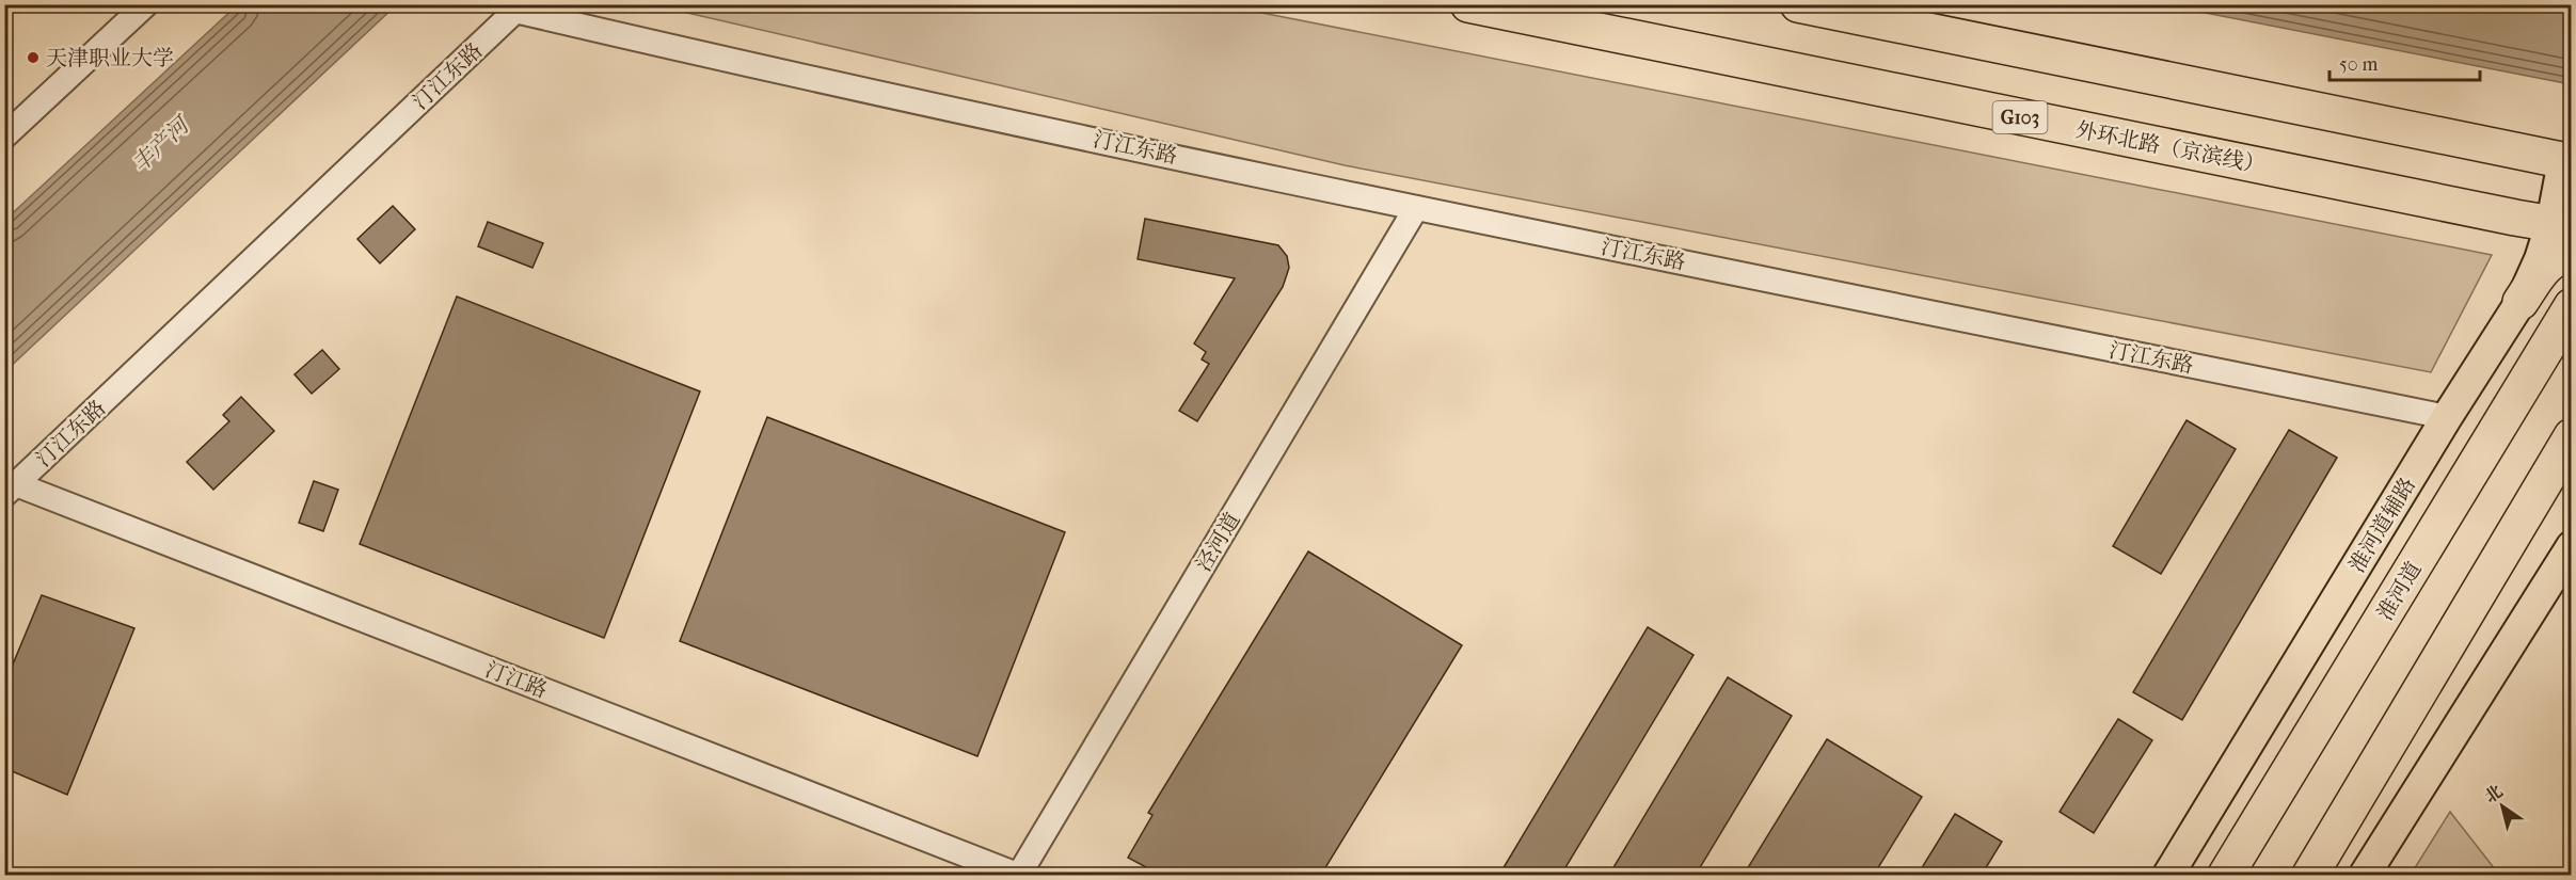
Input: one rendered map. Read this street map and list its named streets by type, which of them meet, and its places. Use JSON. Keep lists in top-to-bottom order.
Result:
{
  "streets": {
    "highway": ["G103", "外环北路（京滨线）", "淮河道"],
    "main road": ["淮河道辅路"],
    "street": ["汀江东路", "泾河道", "汀江路"]
  },
  "crossings": [
    ["汀江东路", "淮河道辅路"],
    ["汀江东路", "泾河道"],
    ["汀江东路", "汀江路"],
    ["外环北路（京滨线）", "淮河道辅路"],
    ["泾河道", "汀江路"]
  ],
  "water": ["丰产河"],
  "places": ["天津职业大学"],
  "scale_bar": "50 m",
  "north": "top left"
}
